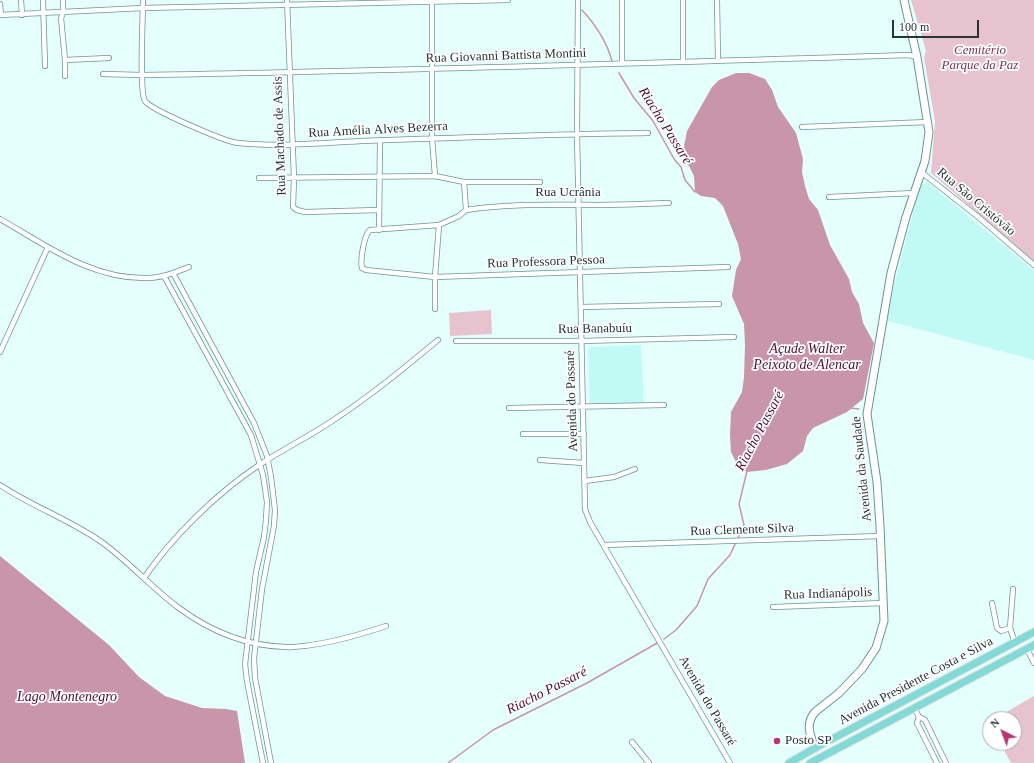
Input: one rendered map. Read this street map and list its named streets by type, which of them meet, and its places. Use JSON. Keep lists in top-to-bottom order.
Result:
{
  "streets": {
    "main road": ["Avenida Presidente Costa e Silva"],
    "street": [
      "Rua Giovanni Battista Montini",
      "Rua Amélia Alves Bezerra",
      "Rua Machado de Assis",
      "Rua Ucrânia",
      "Rua São Cristóvão",
      "Rua Professora Pessoa",
      "Rua Banabuíu",
      "Avenida do Passaré",
      "Avenida da Saudade",
      "Rua Clemente Silva",
      "Rua Indianápolis"
    ]
  },
  "crossings": [
    ["Rua Giovanni Battista Montini", "Rua Amélia Alves Bezerra"],
    ["Rua Giovanni Battista Montini", "Rua Machado de Assis"],
    ["Rua Giovanni Battista Montini", "Avenida do Passaré"],
    ["Rua Giovanni Battista Montini", "Avenida da Saudade"],
    ["Rua Amélia Alves Bezerra", "Rua Machado de Assis"],
    ["Rua Amélia Alves Bezerra", "Avenida do Passaré"],
    ["Rua Ucrânia", "Avenida do Passaré"],
    ["Rua São Cristóvão", "Avenida da Saudade"],
    ["Rua Professora Pessoa", "Avenida do Passaré"],
    ["Rua Banabuíu", "Avenida do Passaré"],
    ["Avenida do Passaré", "Rua Clemente Silva"],
    ["Avenida da Saudade", "Rua Clemente Silva"],
    ["Avenida da Saudade", "Rua Indianápolis"],
    ["Avenida da Saudade", "Avenida Presidente Costa e Silva"]
  ],
  "water": ["Riacho Passaré", "Açude Walter Peixoto de Alencar", "Lago Montenegro"],
  "parks": ["Cemitério Parque da Paz"],
  "places": ["Posto SP"],
  "scale_bar": "100 m",
  "north": "top left"
}
